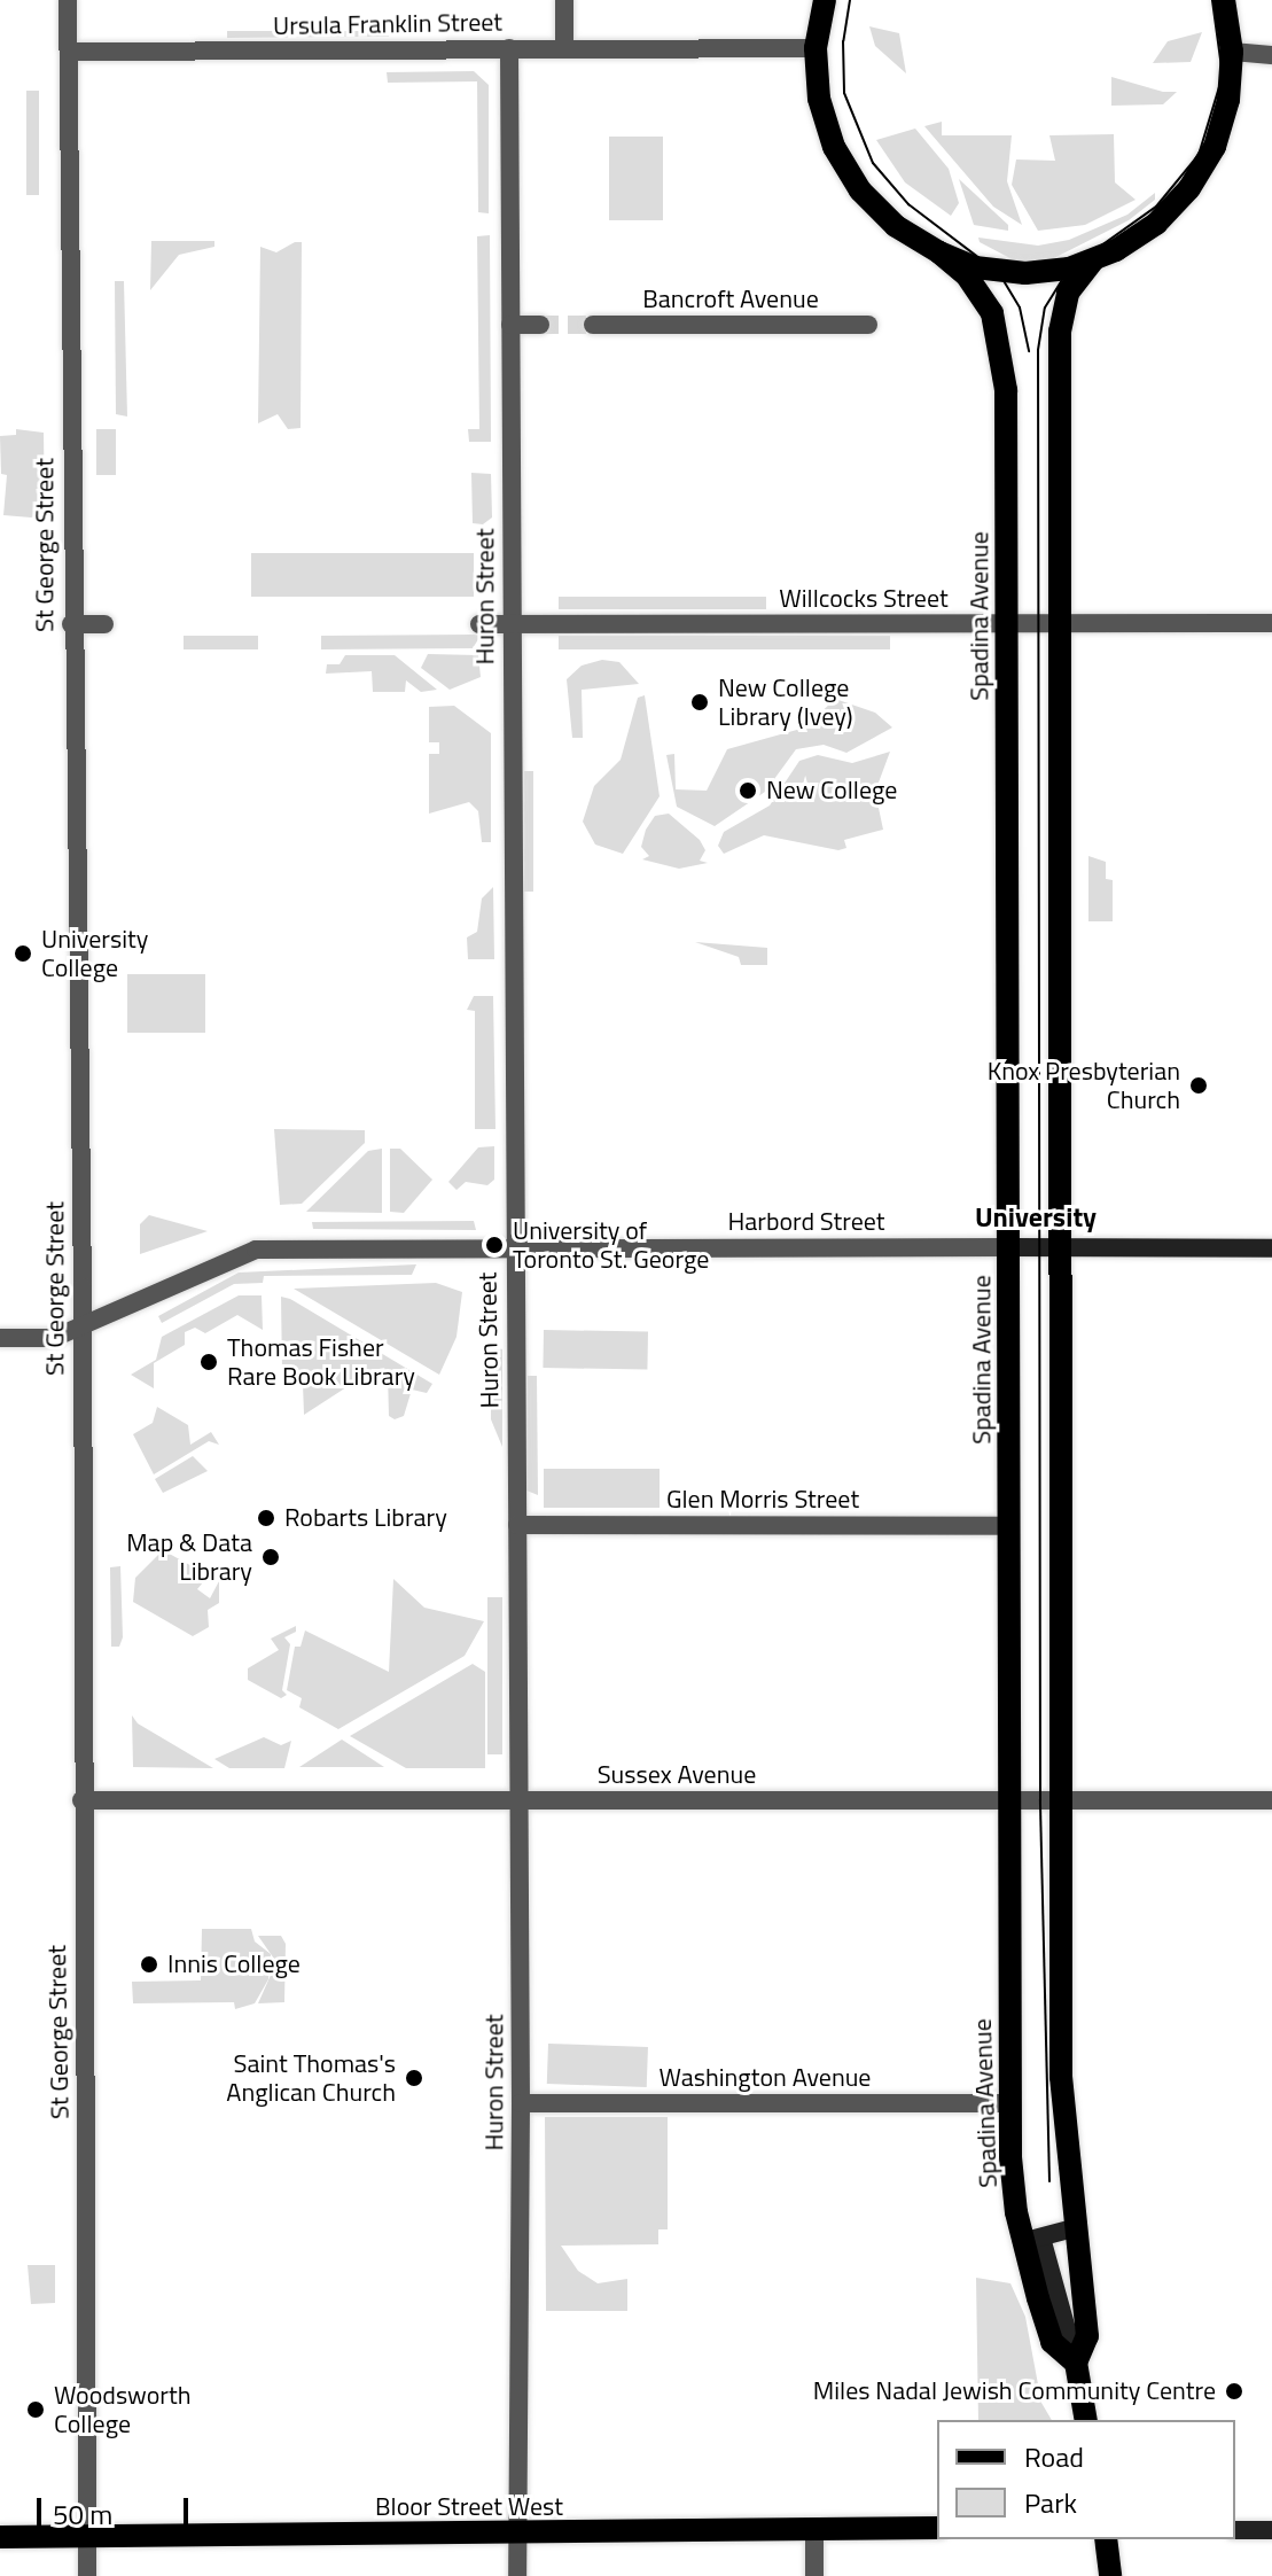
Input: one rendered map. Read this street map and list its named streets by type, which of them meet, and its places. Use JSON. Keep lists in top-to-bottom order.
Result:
{
  "streets": {
    "main road": ["Spadina Avenue", "Harbord Street", "Bloor Street West"],
    "street": [
      "Ursula Franklin Street",
      "Bancroft Avenue",
      "St George Street",
      "Huron Street",
      "Willcocks Street",
      "Glen Morris Street",
      "Sussex Avenue",
      "Washington Avenue"
    ]
  },
  "crossings": [
    ["Ursula Franklin Street", "St George Street"],
    ["Ursula Franklin Street", "Huron Street"],
    ["St George Street", "Harbord Street"],
    ["St George Street", "Sussex Avenue"],
    ["St George Street", "Bloor Street West"],
    ["Huron Street", "Willcocks Street"],
    ["Huron Street", "Harbord Street"],
    ["Huron Street", "Glen Morris Street"],
    ["Huron Street", "Sussex Avenue"],
    ["Huron Street", "Washington Avenue"],
    ["Huron Street", "Bloor Street West"],
    ["Willcocks Street", "Spadina Avenue"],
    ["Spadina Avenue", "Harbord Street"],
    ["Spadina Avenue", "Glen Morris Street"],
    ["Spadina Avenue", "Sussex Avenue"],
    ["Spadina Avenue", "Washington Avenue"]
  ],
  "districts": ["University"],
  "places": [
    "New College Library (Ivey)",
    "New College",
    "University College",
    "Knox Presbyterian Church",
    "University of Toronto St. George",
    "Thomas Fisher Rare Book Library",
    "Robarts Library",
    "Map & Data Library",
    "Innis College",
    "Saint Thomas's Anglican Church",
    "Miles Nadal Jewish Community Centre",
    "Woodsworth College"
  ],
  "legend": ["Road", "Park"],
  "scale_bar": "50 m"
}
